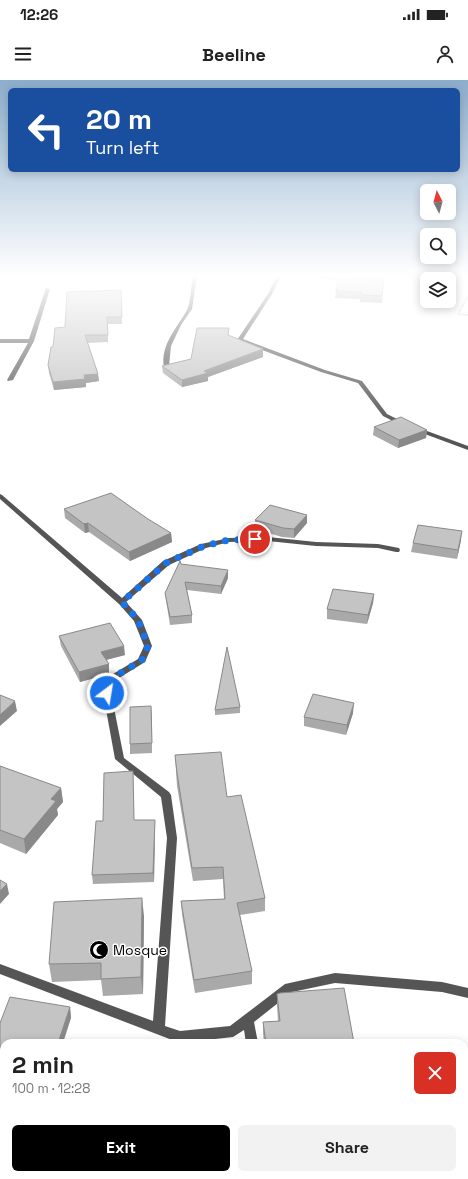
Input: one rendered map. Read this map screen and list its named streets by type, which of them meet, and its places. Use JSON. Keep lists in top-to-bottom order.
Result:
{
  "places": {
    "mosque": ["Mosque"]
  },
  "north": "top",
  "page": {
    "status": "12:26",
    "header": "Beeline",
    "turn": ["20 m", "Turn left"],
    "heading": ["2 min", "100 m · 12:28"],
    "buttons": ["Exit", "Share"]
  }
}
